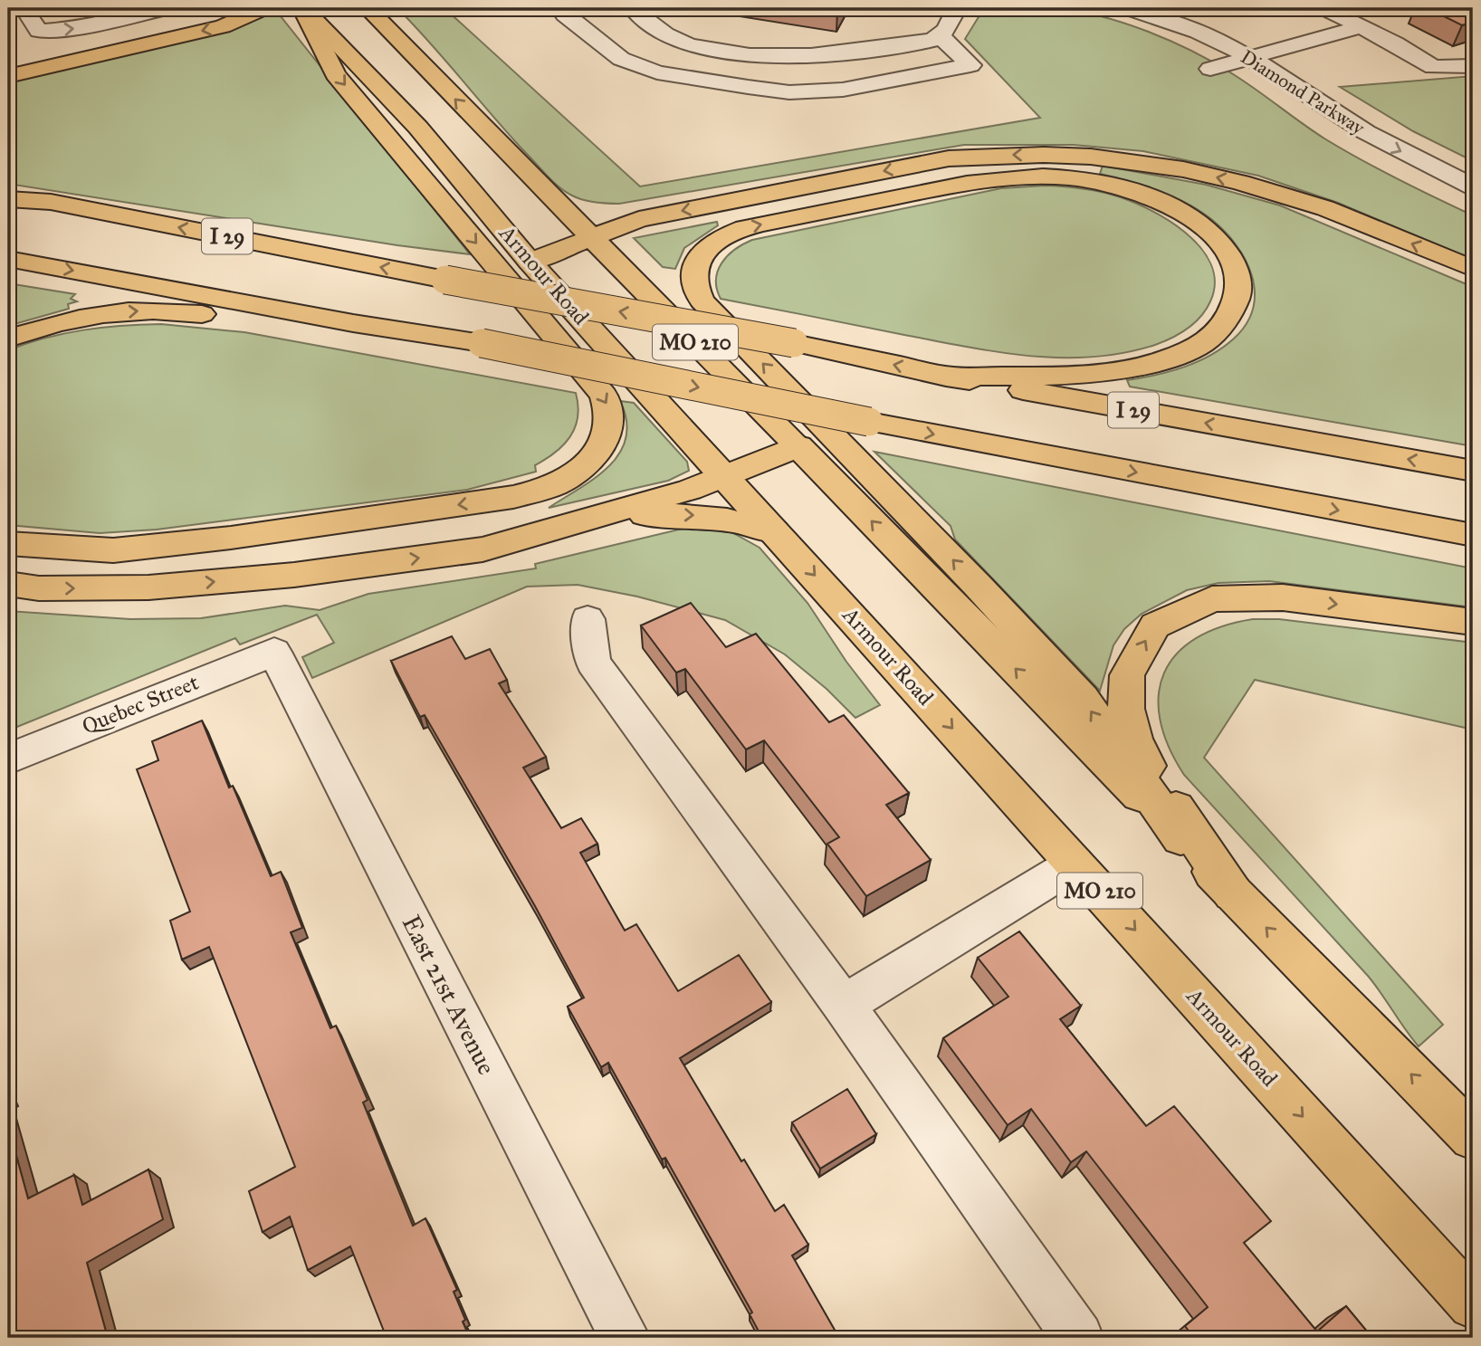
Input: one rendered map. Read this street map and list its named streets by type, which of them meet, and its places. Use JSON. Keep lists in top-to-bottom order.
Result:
{
  "streets": {
    "main road": ["I 29", "Armour Road", "MO 210"],
    "street": ["Diamond Parkway", "Quebec Street", "East 21st Avenue"]
  },
  "crossings": [
    ["Quebec Street", "East 21st Avenue"]
  ]
}
